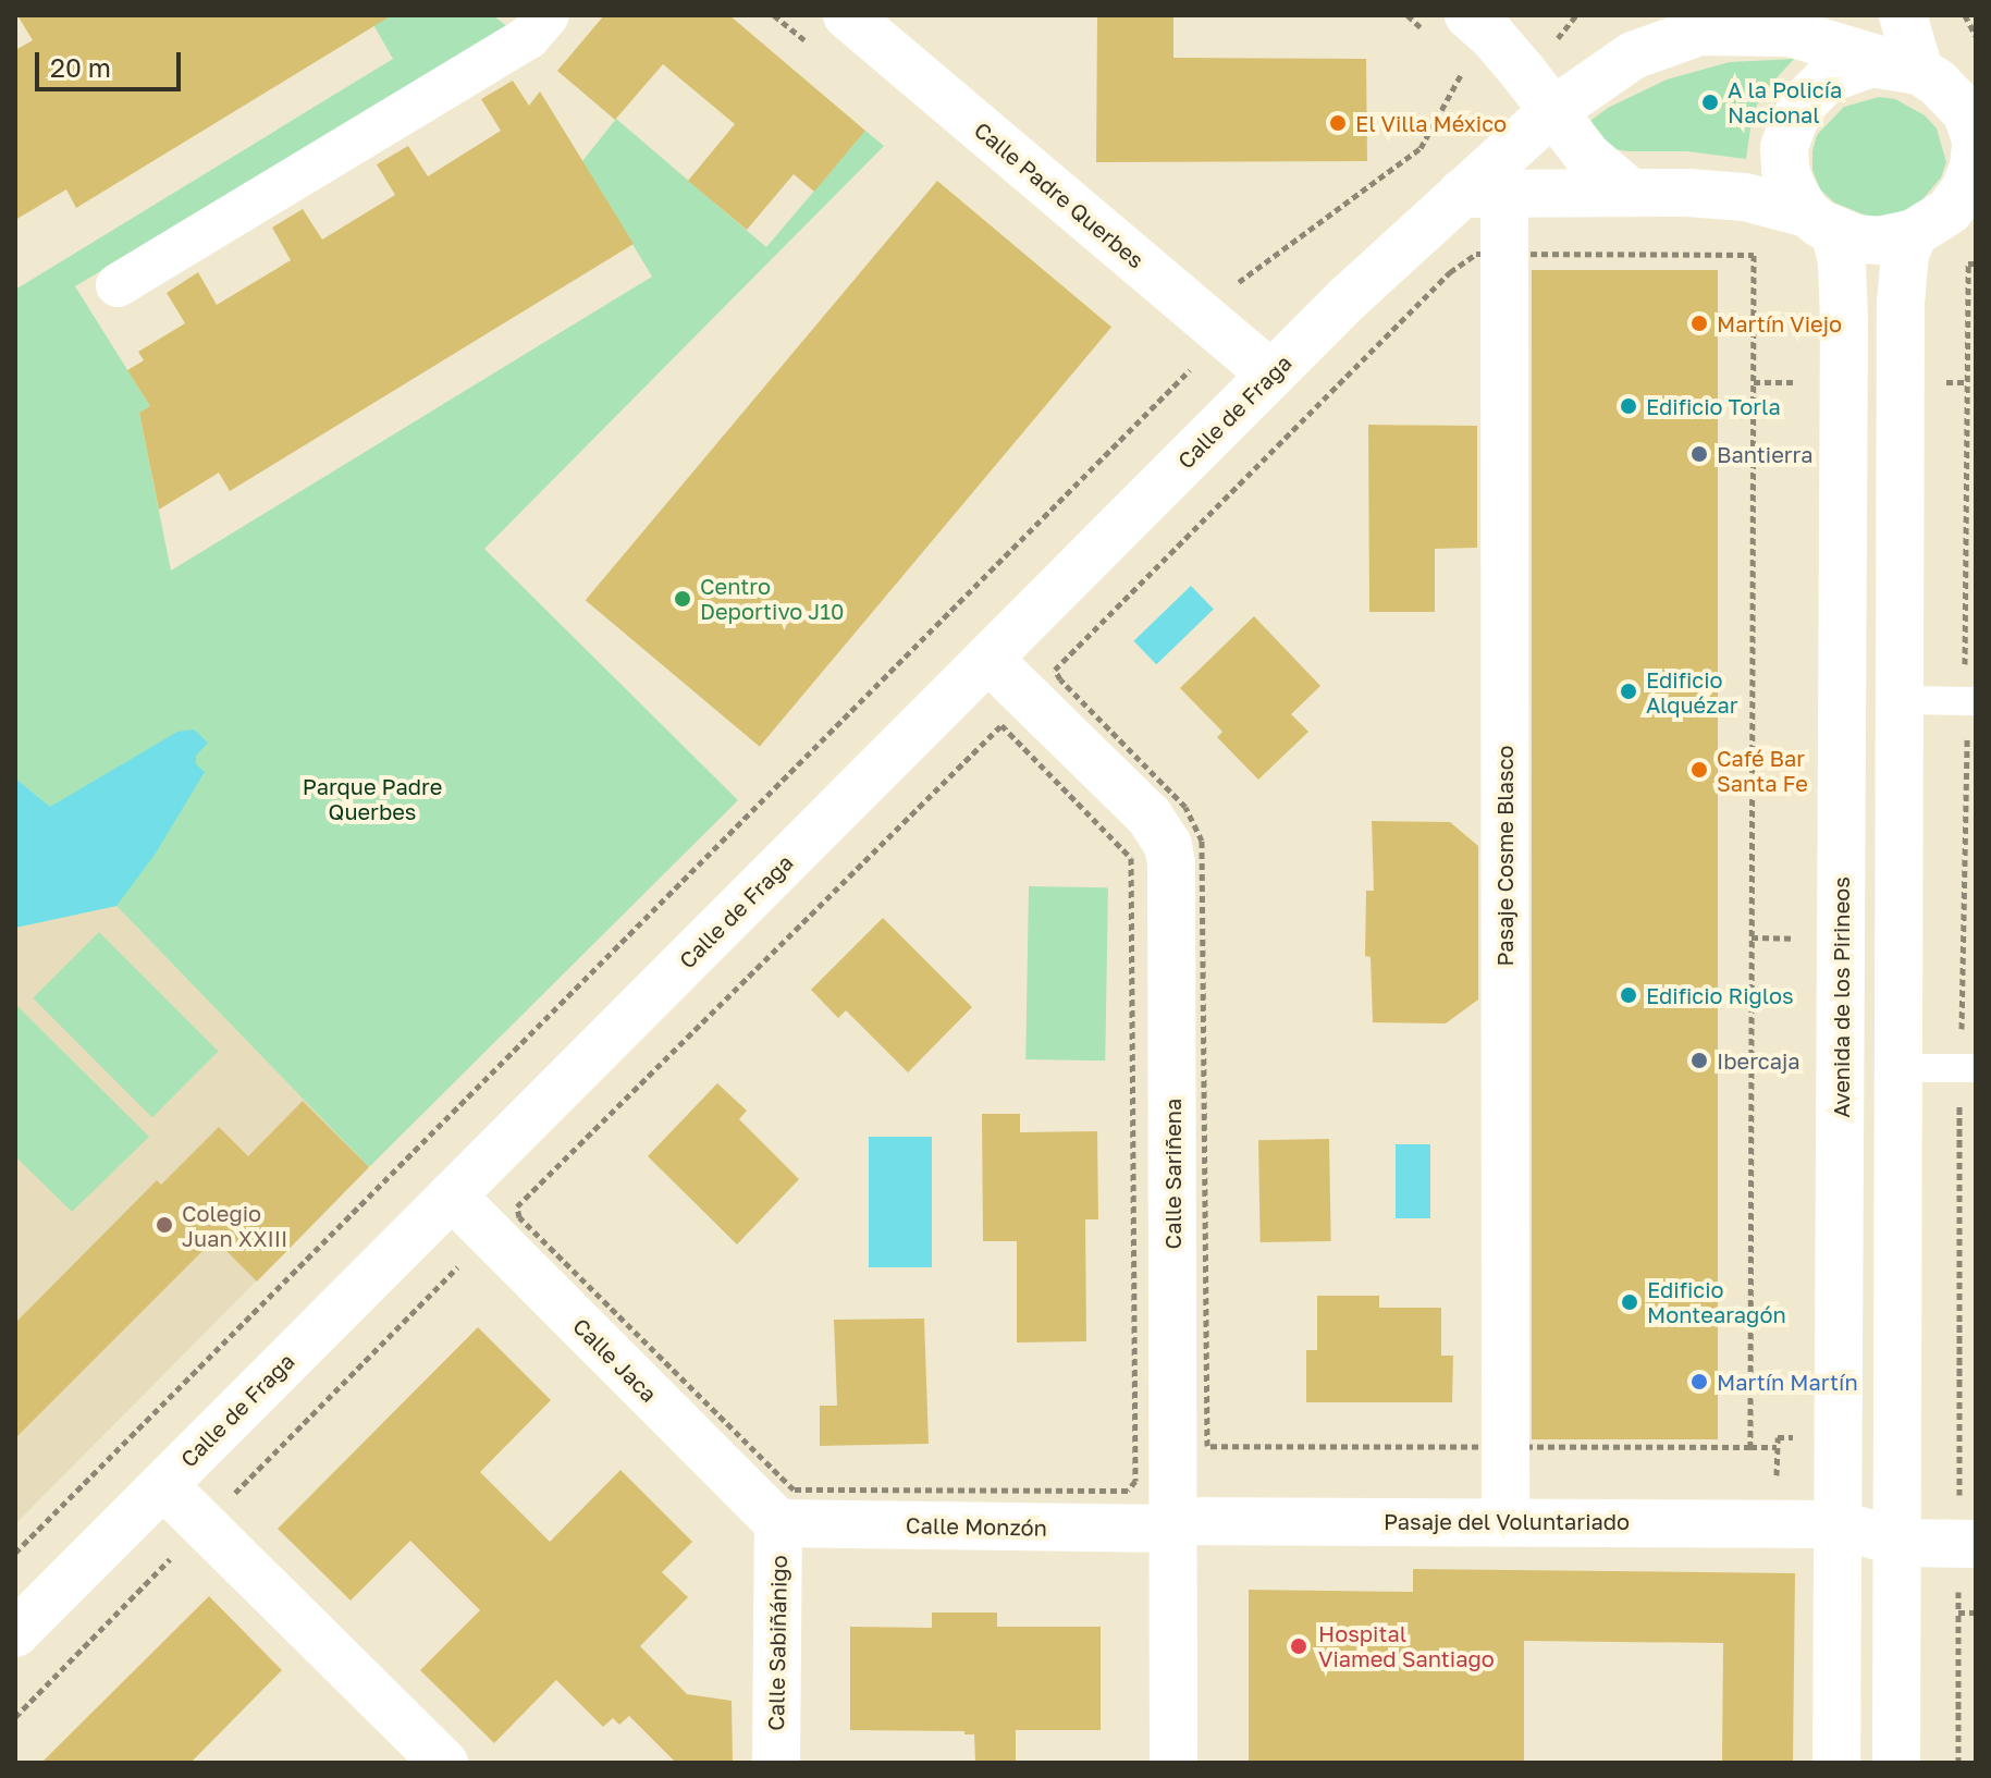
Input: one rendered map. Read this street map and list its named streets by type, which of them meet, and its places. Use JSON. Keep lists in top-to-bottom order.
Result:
{
  "streets": {
    "street": [
      "Calle Padre Querbes",
      "Calle de Fraga",
      "Pasaje Cosme Blasco",
      "Avenida de los Pirineos",
      "Calle Sariñena",
      "Calle Jaca",
      "Pasaje del Voluntariado",
      "Calle Monzón",
      "Calle Sabiñánigo"
    ]
  },
  "crossings": [
    ["Calle Padre Querbes", "Calle de Fraga"],
    ["Calle de Fraga", "Pasaje Cosme Blasco"],
    ["Calle de Fraga", "Avenida de los Pirineos"],
    ["Calle de Fraga", "Calle Sariñena"],
    ["Calle de Fraga", "Calle Jaca"],
    ["Pasaje Cosme Blasco", "Pasaje del Voluntariado"],
    ["Avenida de los Pirineos", "Pasaje del Voluntariado"],
    ["Calle Sariñena", "Pasaje del Voluntariado"],
    ["Calle Sariñena", "Calle Monzón"],
    ["Calle Jaca", "Calle Monzón"],
    ["Calle Jaca", "Calle Sabiñánigo"],
    ["Pasaje del Voluntariado", "Calle Monzón"],
    ["Calle Monzón", "Calle Sabiñánigo"]
  ],
  "parks": ["Parque Padre Querbes"],
  "places": [
    "A la Policía Nacional",
    "El Villa México",
    "Martín Viejo",
    "Edificio Torla",
    "Bantierra",
    "Centro Deportivo J10",
    "Edificio Alquézar",
    "Café Bar Santa Fe",
    "Edificio Riglos",
    "Ibercaja",
    "Colegio Juan XXIII",
    "Edificio Montearagón",
    "Martín Martín",
    "Hospital Viamed Santiago"
  ],
  "scale_bar": "20 m"
}
